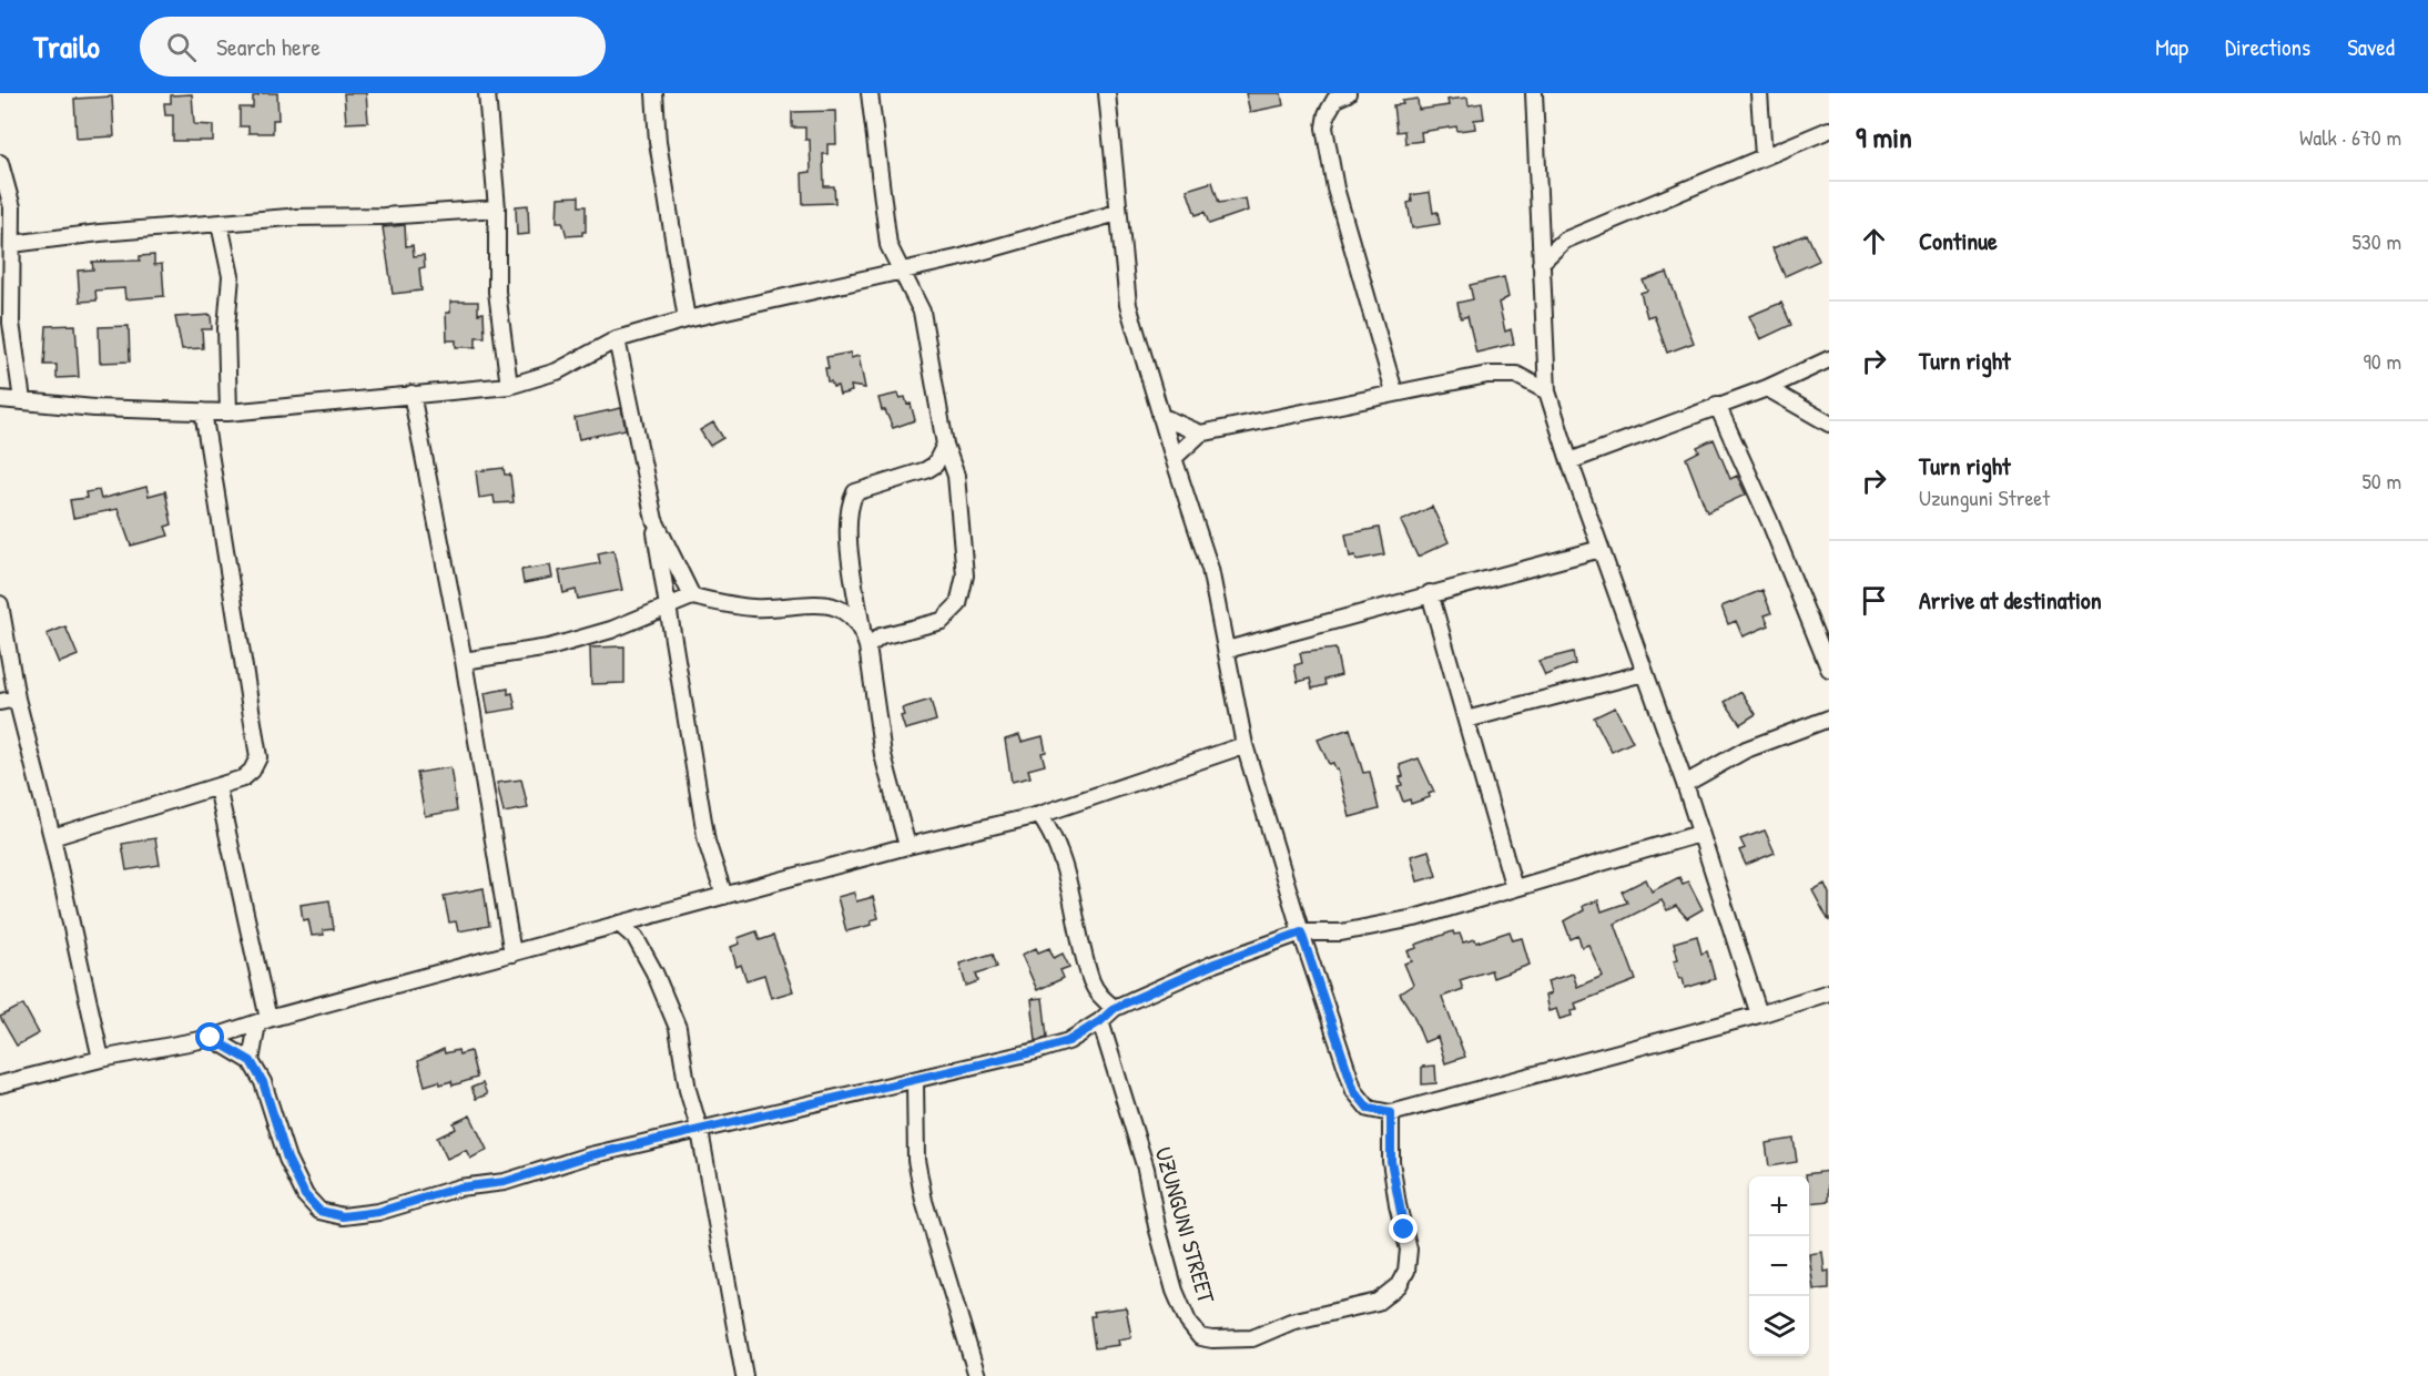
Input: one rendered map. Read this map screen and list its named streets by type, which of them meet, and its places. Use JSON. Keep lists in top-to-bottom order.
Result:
{
  "streets": {
    "street": ["UZUNGUNI STREET"]
  },
  "page": {
    "header": "Trailo",
    "search": "Search here",
    "nav": ["Map", "Directions", "Saved"],
    "heading": ["9 min", "Walk · 670 m"],
    "list": [
      ["Continue", "530 m"],
      ["Turn right", "90 m"],
      ["Turn right", "Uzunguni Street", "50 m"],
      "Arrive at destination"
    ],
    "map_buttons": ["+", "−"]
  }
}
